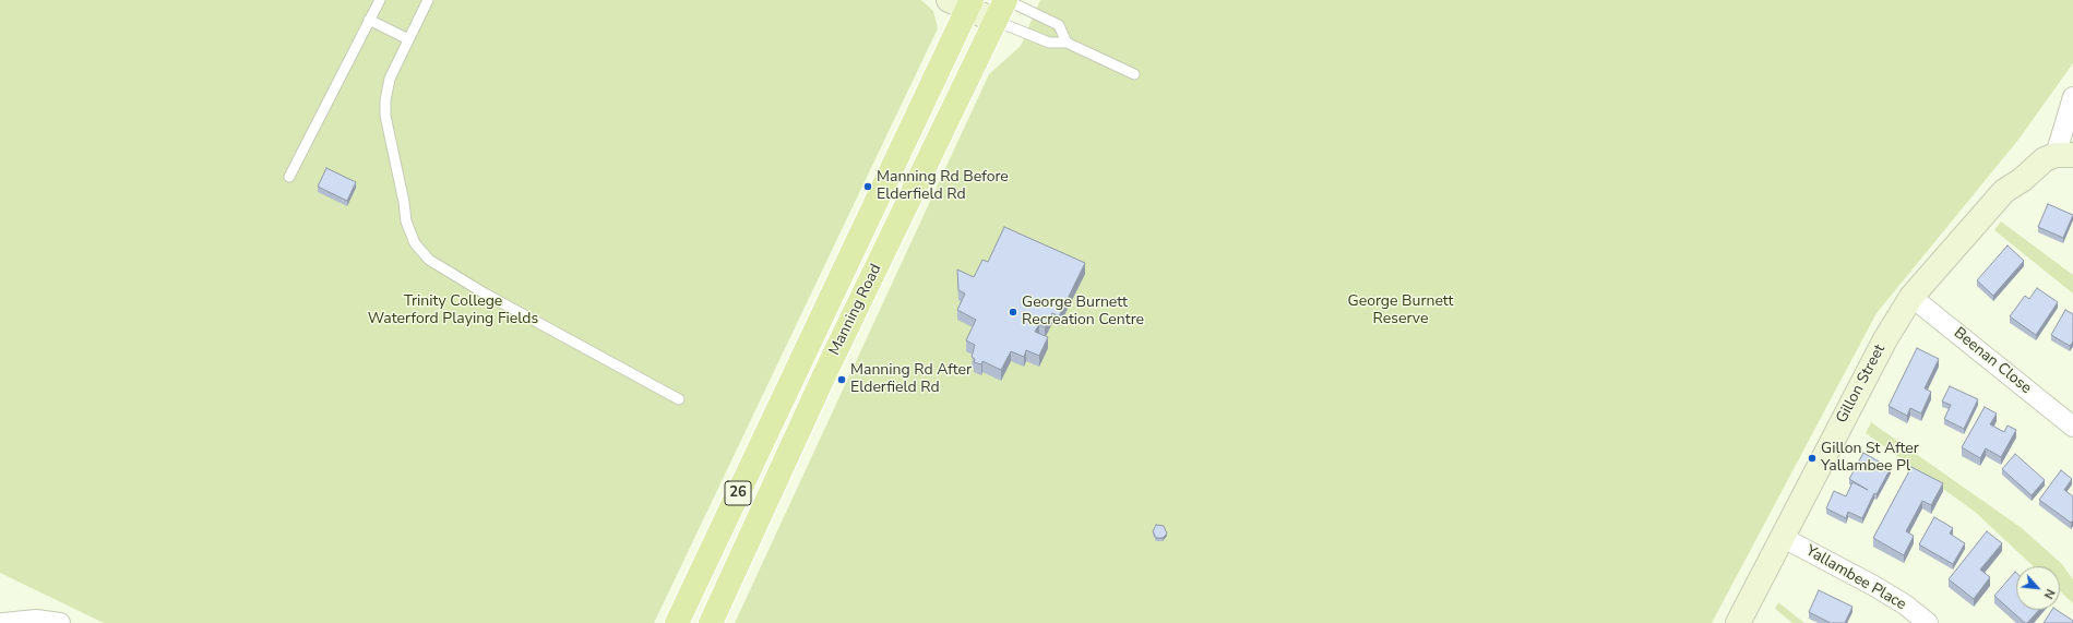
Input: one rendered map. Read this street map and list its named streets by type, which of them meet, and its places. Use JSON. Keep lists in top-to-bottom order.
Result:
{
  "streets": {
    "main road": ["Manning Road", "26"],
    "street": ["Beenan Close", "Gillon Street", "Yallambee Place"]
  },
  "crossings": [
    ["Beenan Close", "Gillon Street"],
    ["Gillon Street", "Yallambee Place"]
  ],
  "parks": ["Trinity College Waterford Playing Fields", "George Burnett Reserve"],
  "places": [
    "Manning Rd Before Elderfield Rd",
    "George Burnett Recreation Centre",
    "Manning Rd After Elderfield Rd",
    "Gillon St After Yallambee Pl"
  ],
  "north": "bottom right"
}
